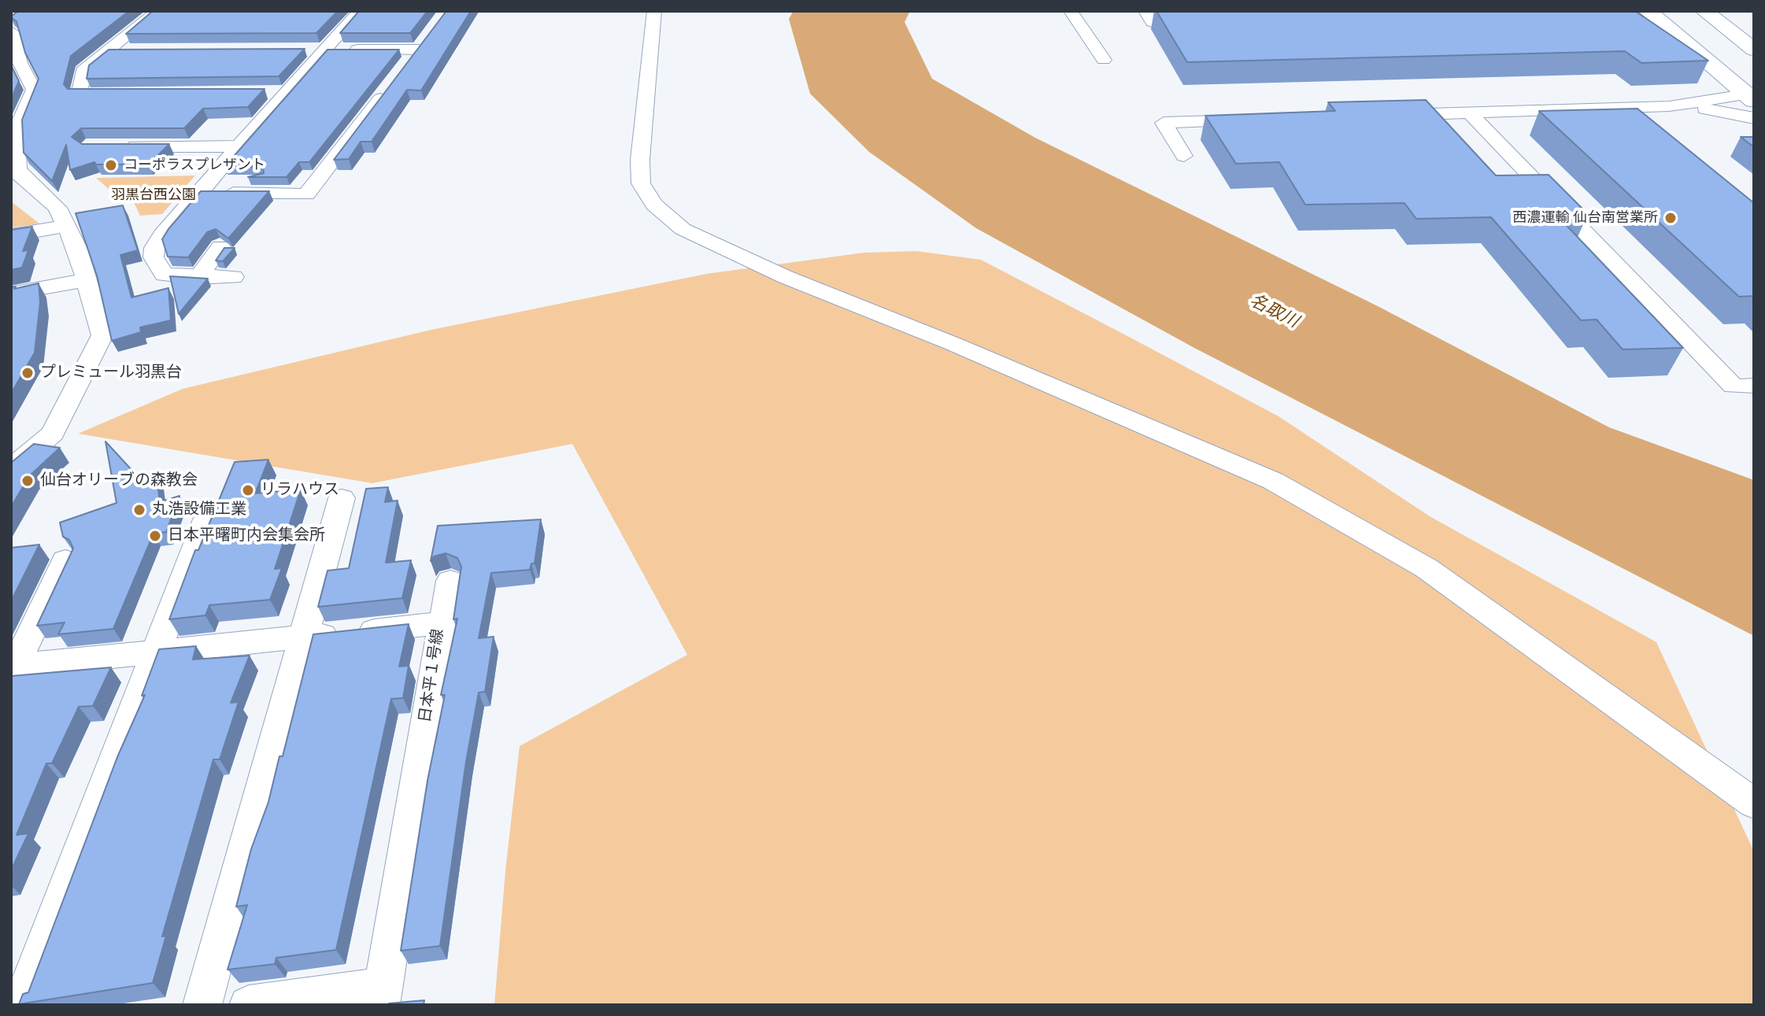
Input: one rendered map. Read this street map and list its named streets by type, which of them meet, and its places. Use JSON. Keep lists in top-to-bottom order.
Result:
{
  "streets": {
    "street": ["日本平１号線"]
  },
  "water": ["名取川"],
  "parks": ["羽黒台西公園"],
  "places": [
    "コーポラスプレザント",
    "西濃運輸 仙台南営業所",
    "プレミュール羽黒台",
    "仙台オリーブの森教会",
    "リラハウス",
    "丸浩設備工業",
    "日本平曙町内会集会所"
  ]
}
